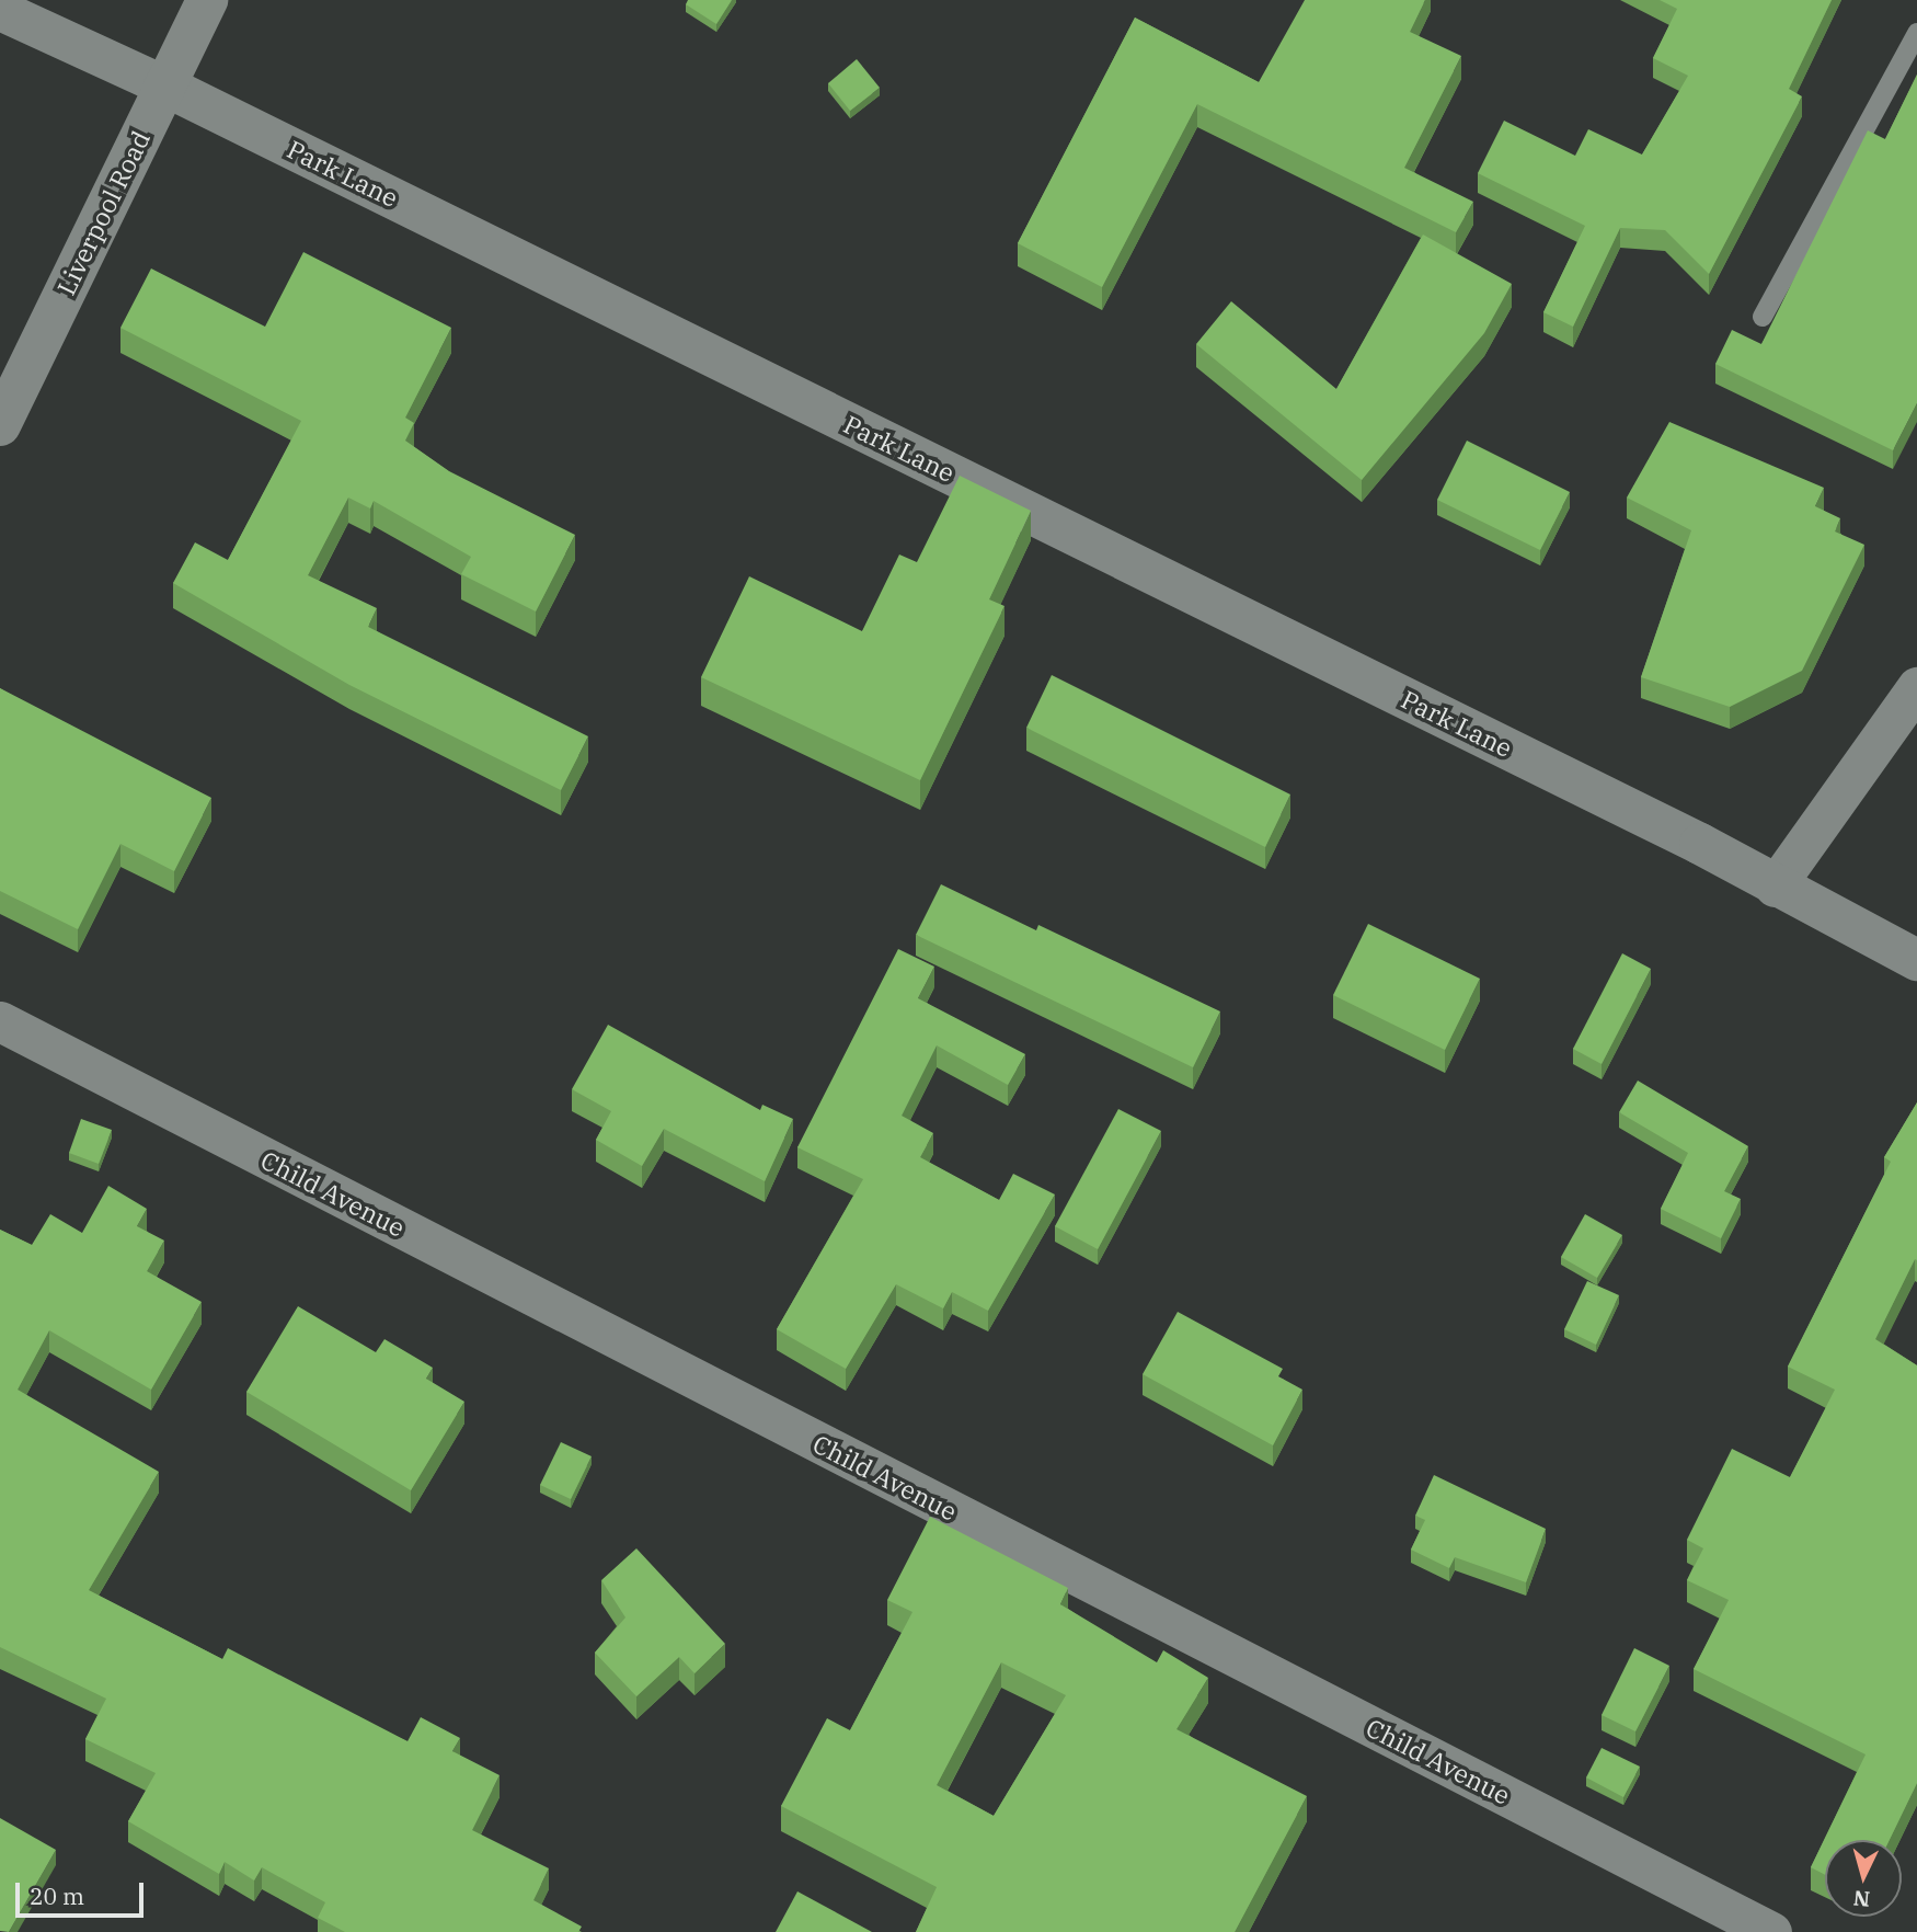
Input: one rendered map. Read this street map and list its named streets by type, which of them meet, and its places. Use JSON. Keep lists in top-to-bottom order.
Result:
{
  "streets": {
    "street": ["Park Lane", "Liverpool Road", "Child Avenue"]
  },
  "crossings": [
    ["Park Lane", "Liverpool Road"]
  ],
  "scale_bar": "20 m",
  "north": "bottom"
}
